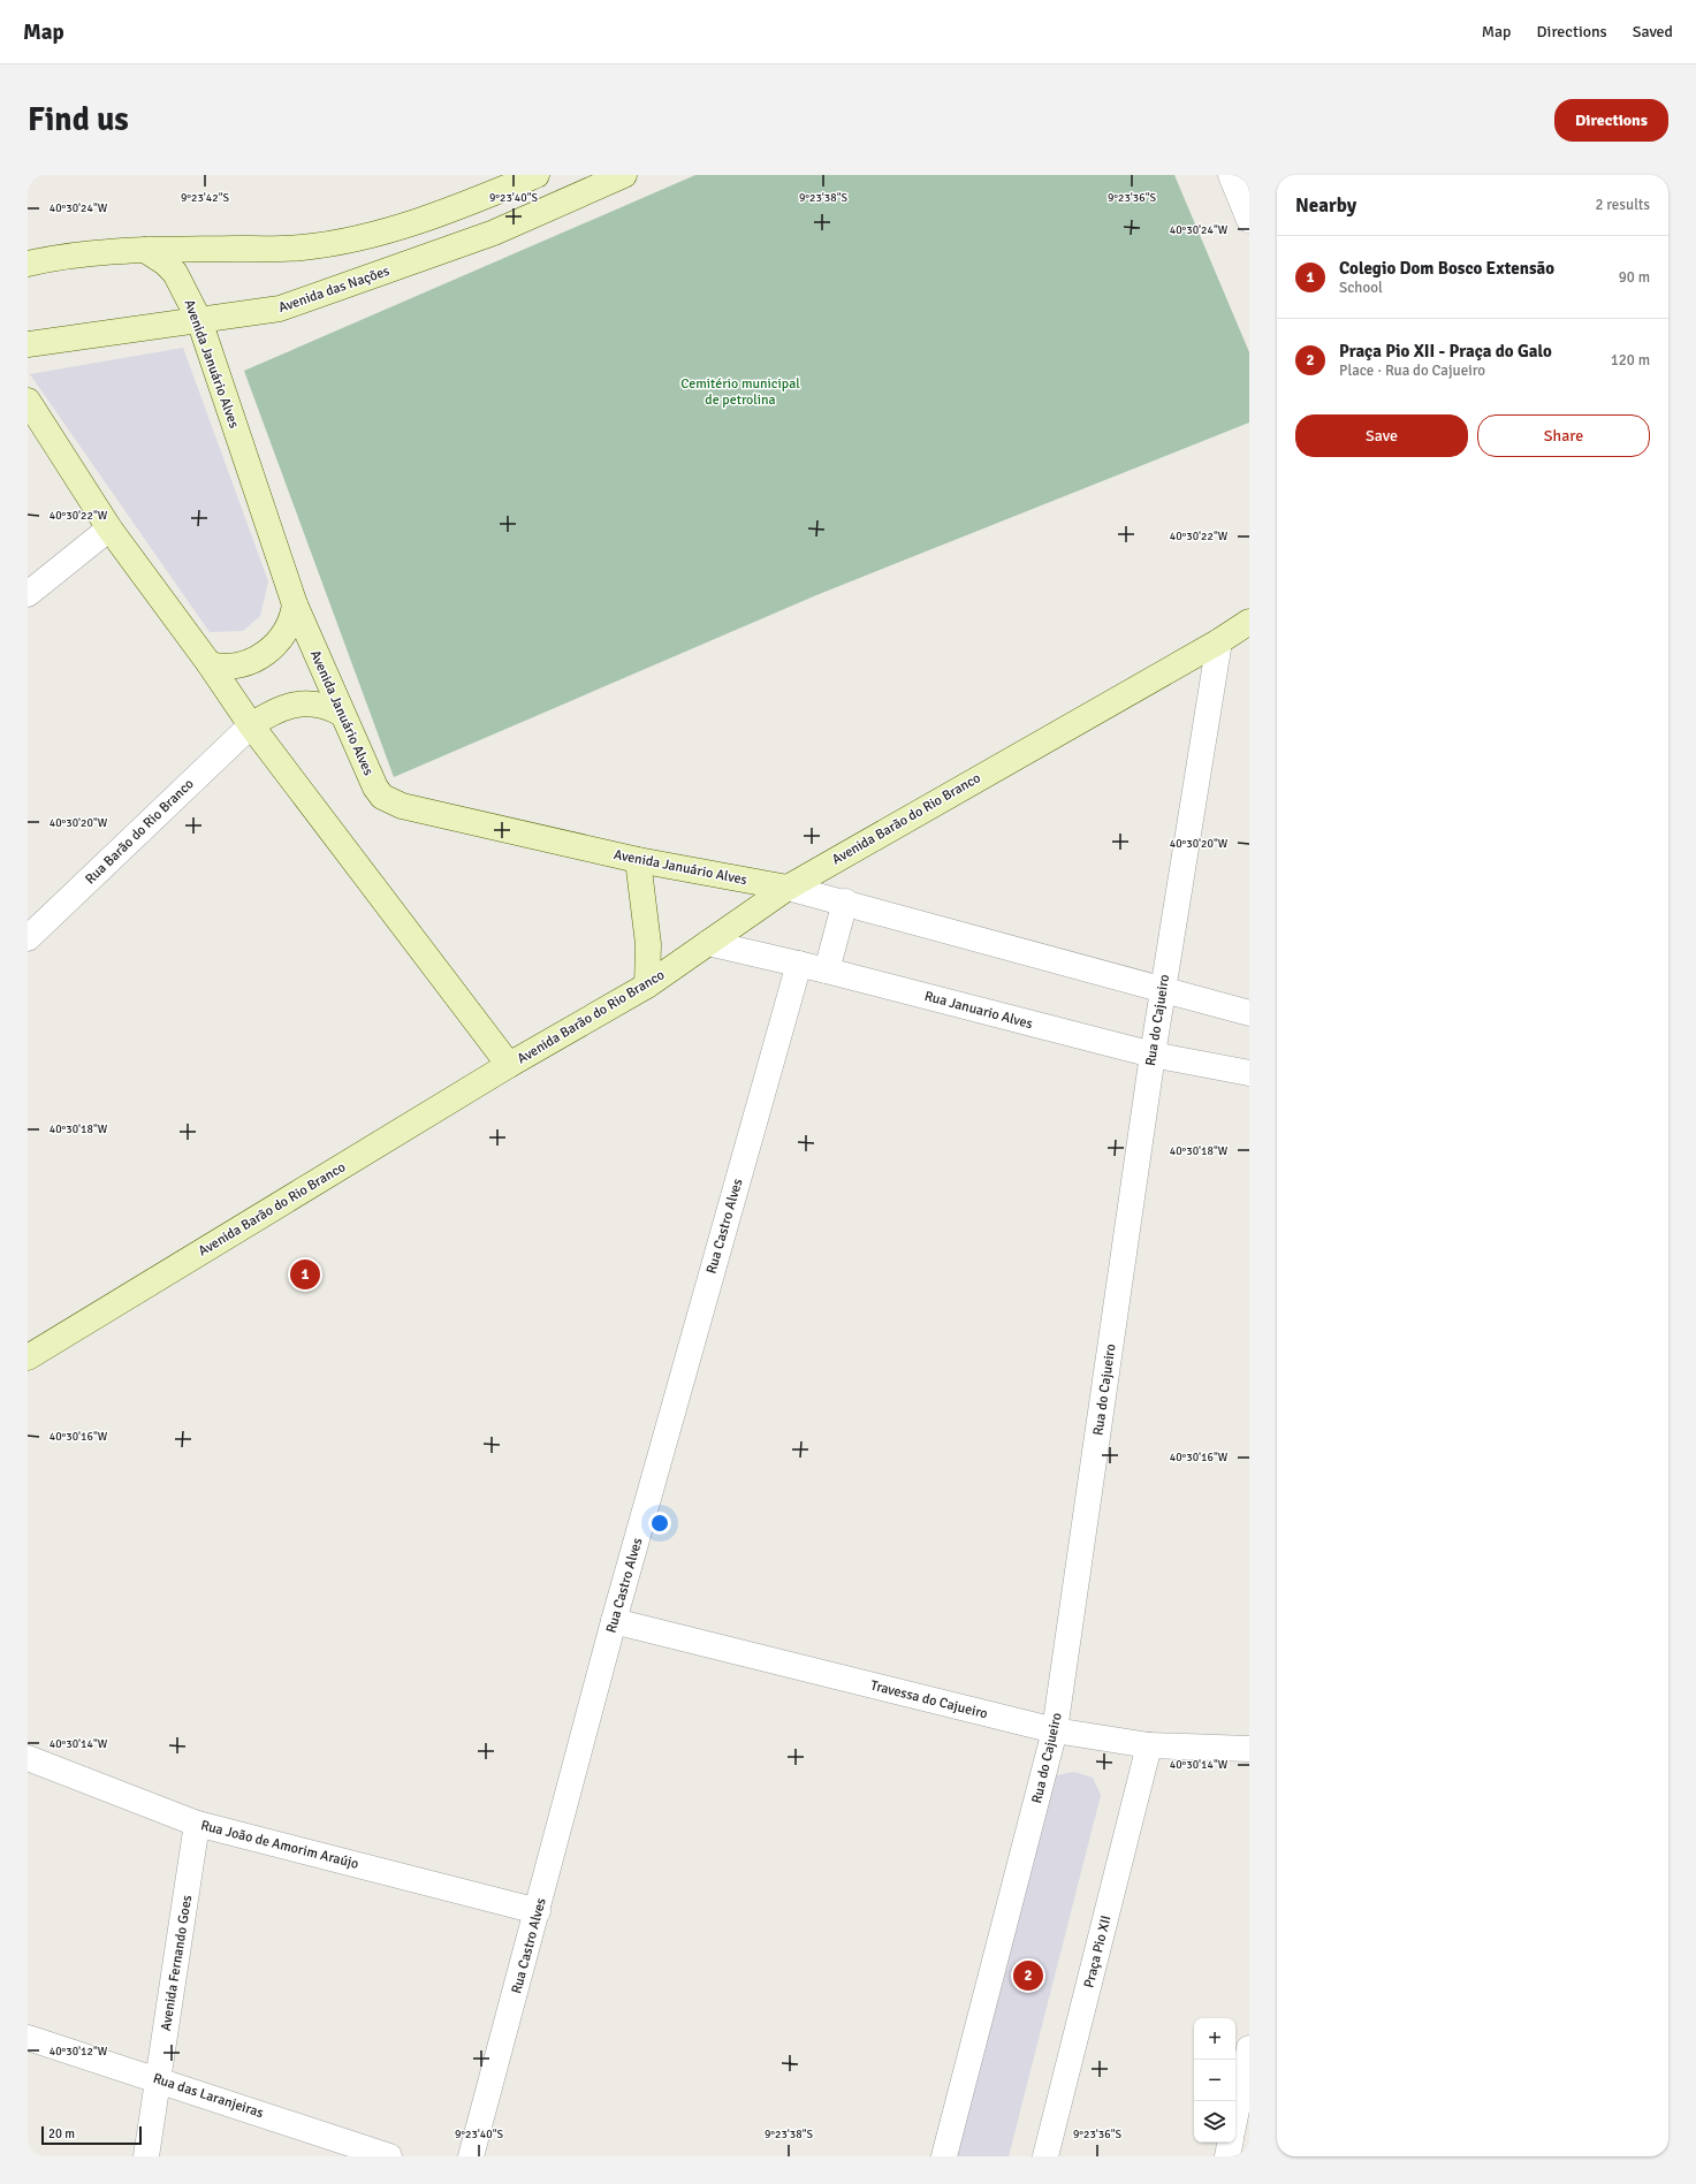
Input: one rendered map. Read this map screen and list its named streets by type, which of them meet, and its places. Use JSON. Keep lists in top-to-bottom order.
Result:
{
  "streets": {
    "street": [
      "Avenida das Nações",
      "Avenida Januário Alves",
      "Avenida Barão do Rio Branco",
      "Rua Barão do Rio Branco",
      "Rua Januario Alves",
      "Rua do Cajueiro",
      "Rua Castro Alves",
      "Travessa do Cajueiro",
      "Rua João de Amorim Araújo",
      "Praça Pio XII",
      "Avenida Fernando Goes",
      "Rua das Laranjeiras"
    ]
  },
  "crossings": [
    ["Avenida das Nações", "Avenida Januário Alves"],
    ["Avenida Januário Alves", "Avenida Barão do Rio Branco"],
    ["Avenida Barão do Rio Branco", "Rua Januario Alves"],
    ["Avenida Barão do Rio Branco", "Rua do Cajueiro"],
    ["Rua Januario Alves", "Rua do Cajueiro"],
    ["Rua Januario Alves", "Rua Castro Alves"],
    ["Rua do Cajueiro", "Travessa do Cajueiro"],
    ["Rua Castro Alves", "Travessa do Cajueiro"],
    ["Rua Castro Alves", "Rua João de Amorim Araújo"],
    ["Travessa do Cajueiro", "Praça Pio XII"],
    ["Rua João de Amorim Araújo", "Avenida Fernando Goes"],
    ["Avenida Fernando Goes", "Rua das Laranjeiras"]
  ],
  "parks": ["Cemitério municipal de petrolina"],
  "scale_bar": "20 m",
  "page": {
    "header": "Map",
    "nav": ["Map", "Directions", "Saved"],
    "buttons": [
      "Directions",
      ["Save", "Share"]
    ],
    "title": "Find us",
    "heading": ["Nearby", "2 results"],
    "list": [
      {
        "mark": "1",
        "name": "Colegio Dom Bosco Extensão",
        "note": "School",
        "value": "90 m"
      },
      {
        "mark": "2",
        "name": "Praça Pio XII - Praça do Galo",
        "note": "Place · Rua do Cajueiro",
        "value": "120 m"
      }
    ],
    "pins": ["1", "2"],
    "map_buttons": ["+", "−"],
    "scale": "20 m"
  },
  "coordinates": [
    "9°23'42\"S",
    "9°23'40\"S",
    "9°23'38\"S",
    "9°23'36\"S",
    "40°30'24\"W",
    "40°30'22\"W",
    "40°30'20\"W",
    "40°30'18\"W",
    "40°30'16\"W",
    "40°30'14\"W",
    "40°30'12\"W"
  ]
}
